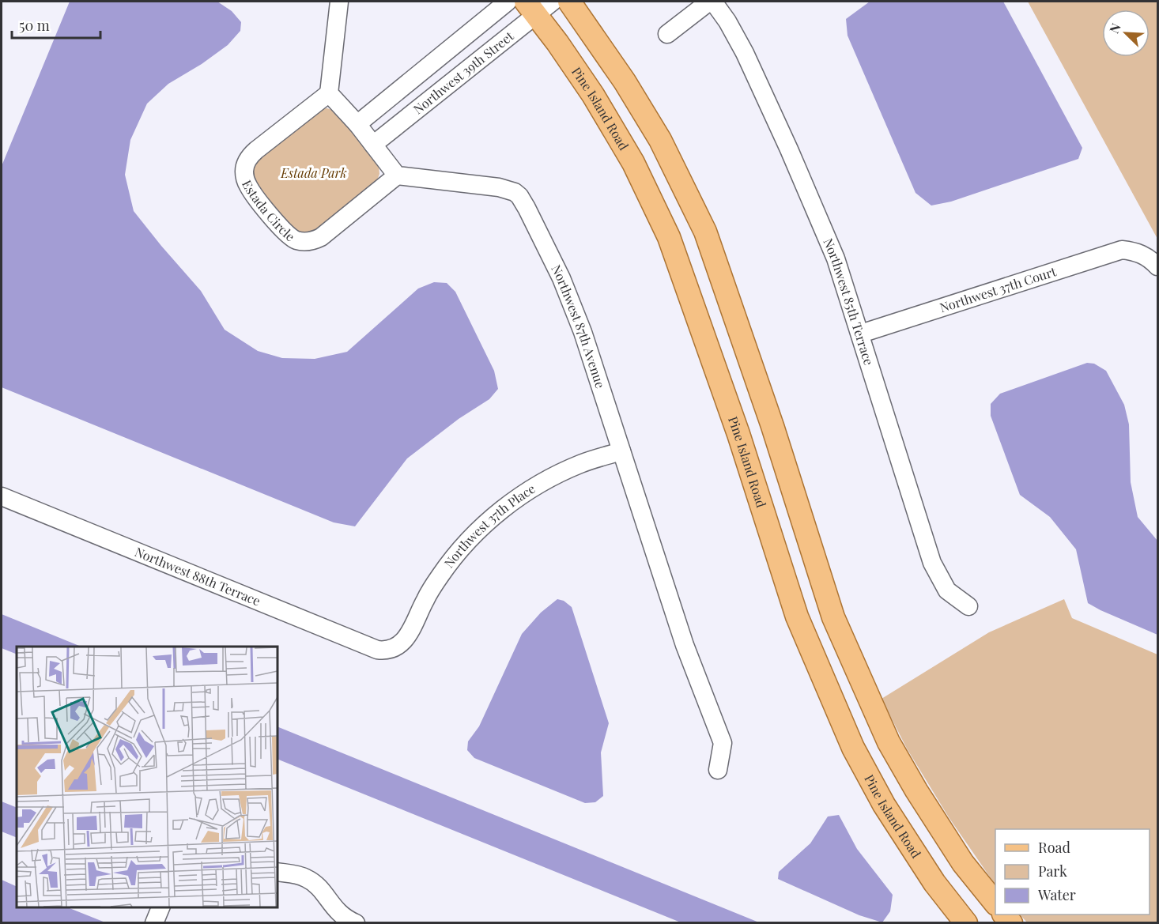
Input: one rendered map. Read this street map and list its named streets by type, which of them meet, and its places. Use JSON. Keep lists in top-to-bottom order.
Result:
{
  "streets": {
    "main road": ["Pine Island Road"],
    "street": [
      "Northwest 39th Street",
      "Estada Circle",
      "Northwest 37th Court",
      "Northwest 85th Terrace",
      "Northwest 87th Avenue",
      "Northwest 37th Place",
      "Northwest 88th Terrace"
    ]
  },
  "crossings": [
    ["Northwest 39th Street", "Pine Island Road"],
    ["Estada Circle", "Northwest 87th Avenue"],
    ["Northwest 37th Court", "Northwest 85th Terrace"],
    ["Northwest 87th Avenue", "Northwest 37th Place"],
    ["Northwest 37th Place", "Northwest 88th Terrace"]
  ],
  "parks": ["Estada Park"],
  "legend": ["Road", "Park", "Water"],
  "scale_bar": "50 m",
  "north": "top left"
}
